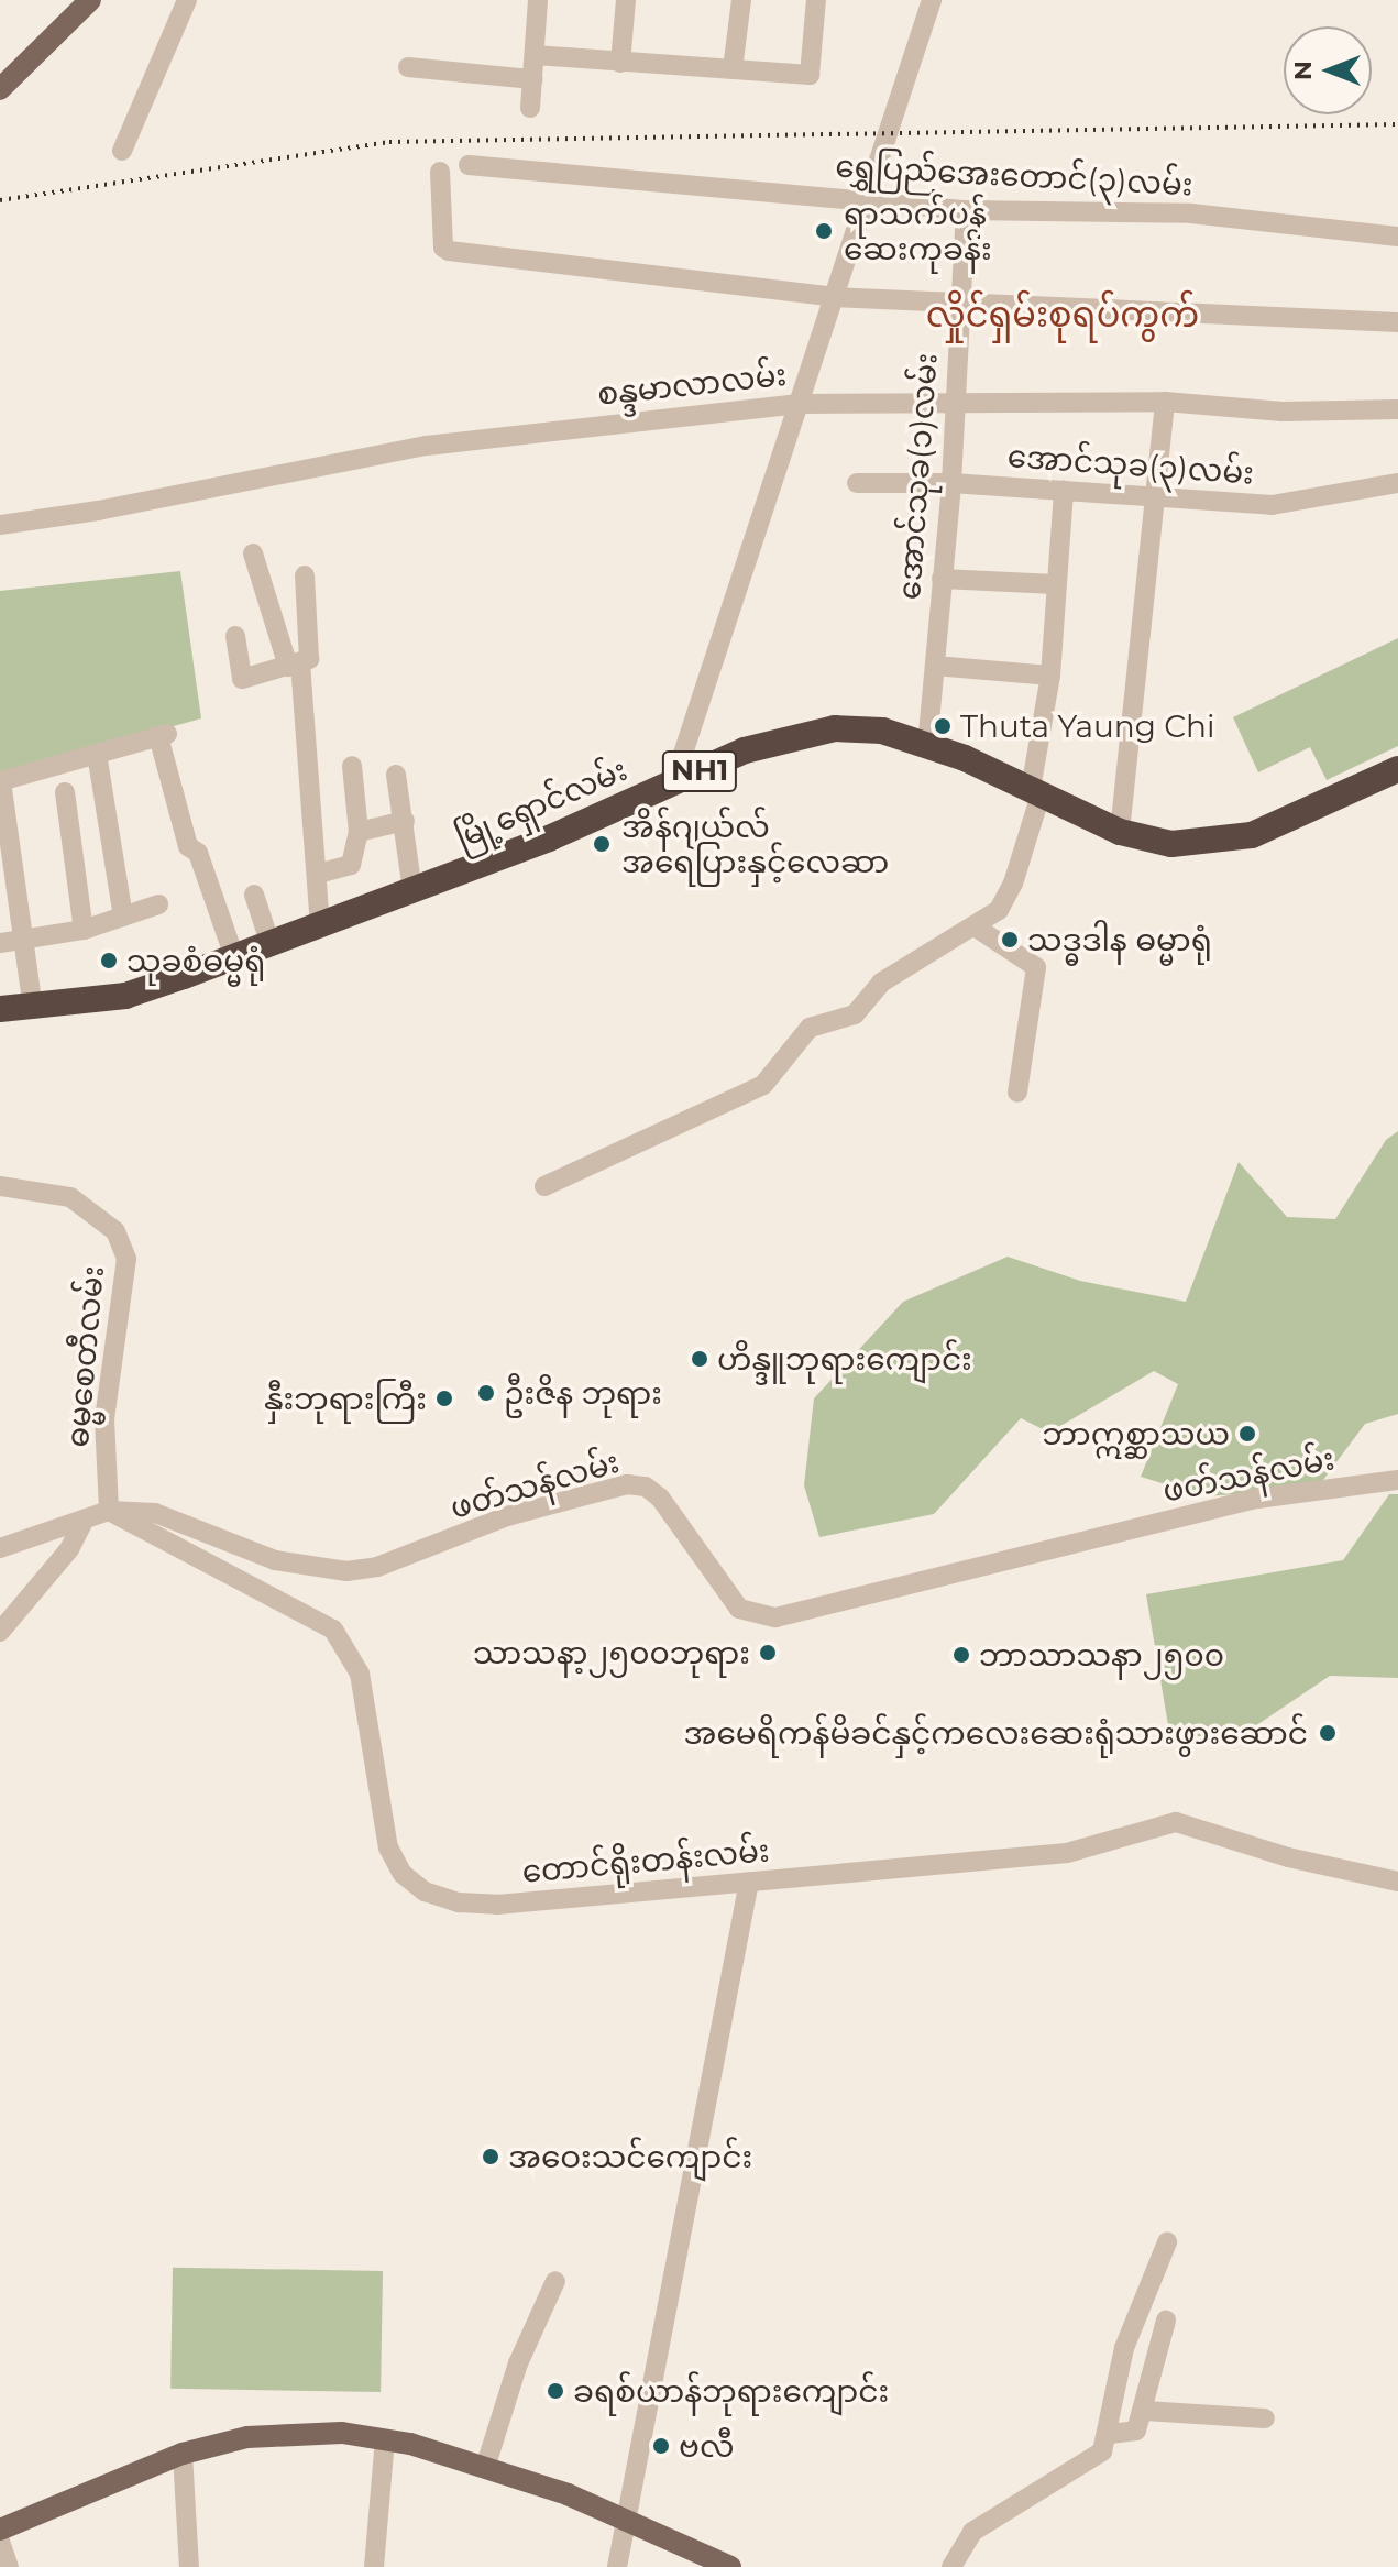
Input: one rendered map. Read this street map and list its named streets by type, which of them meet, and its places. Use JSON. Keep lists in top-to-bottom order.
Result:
{
  "streets": {
    "highway": ["NH1", "မြို့ရှောင်လမ်း"],
    "street": [
      "ရွှေပြည်အေးတောင်(၃)လမ်း",
      "စန္ဒမာလာလမ်း",
      "အောင်သုခ(၃)လမ်း",
      "အောင်သုခ(၁)လမ်း",
      "ဓမ္မစေတီလမ်း",
      "ဖတ်သန်လမ်း",
      "တောင်ရိုးတန်းလမ်း"
    ]
  },
  "crossings": [
    ["ရွှေပြည်အေးတောင်(၃)လမ်း", "အောင်သုခ(၁)လမ်း"],
    ["စန္ဒမာလာလမ်း", "အောင်သုခ(၁)လမ်း"],
    ["အောင်သုခ(၃)လမ်း", "အောင်သုခ(၁)လမ်း"],
    ["အောင်သုခ(၁)လမ်း", "မြို့ရှောင်လမ်း"],
    ["ဓမ္မစေတီလမ်း", "ဖတ်သန်လမ်း"],
    ["ဓမ္မစေတီလမ်း", "တောင်ရိုးတန်းလမ်း"],
    ["ဖတ်သန်လမ်း", "တောင်ရိုးတန်းလမ်း"]
  ],
  "districts": ["လှိုင်ရှမ်းစုရပ်ကွက်"],
  "places": [
    "ရာသက်ပန် ဆေးကုခန်း",
    "Thuta Yaung Chi",
    "အိန်ဂျယ်လ် အရေပြားနှင့်လေဆာ",
    "သဒ္ဓဒါန ဓမ္မာရုံ",
    "သုခစံဓမ္မရုံ",
    "ဟိန္ဒူဘုရားကျောင်း",
    "ဦးဇိန ဘုရား",
    "နှီးဘုရားကြီး",
    "ဘာဣစ္ဆာသယ",
    "သာသနာ့၂၅၀၀ဘုရား",
    "ဘာသာသနာ၂၅၀၀",
    "အမေရိကန်မိခင်နှင့်ကလေးဆေးရုံသားဖွားဆောင်",
    "အဝေးသင်ကျောင်း",
    "ခရစ်ယာန်ဘုရားကျောင်း",
    "ဗလီ"
  ],
  "north": "left"
}
